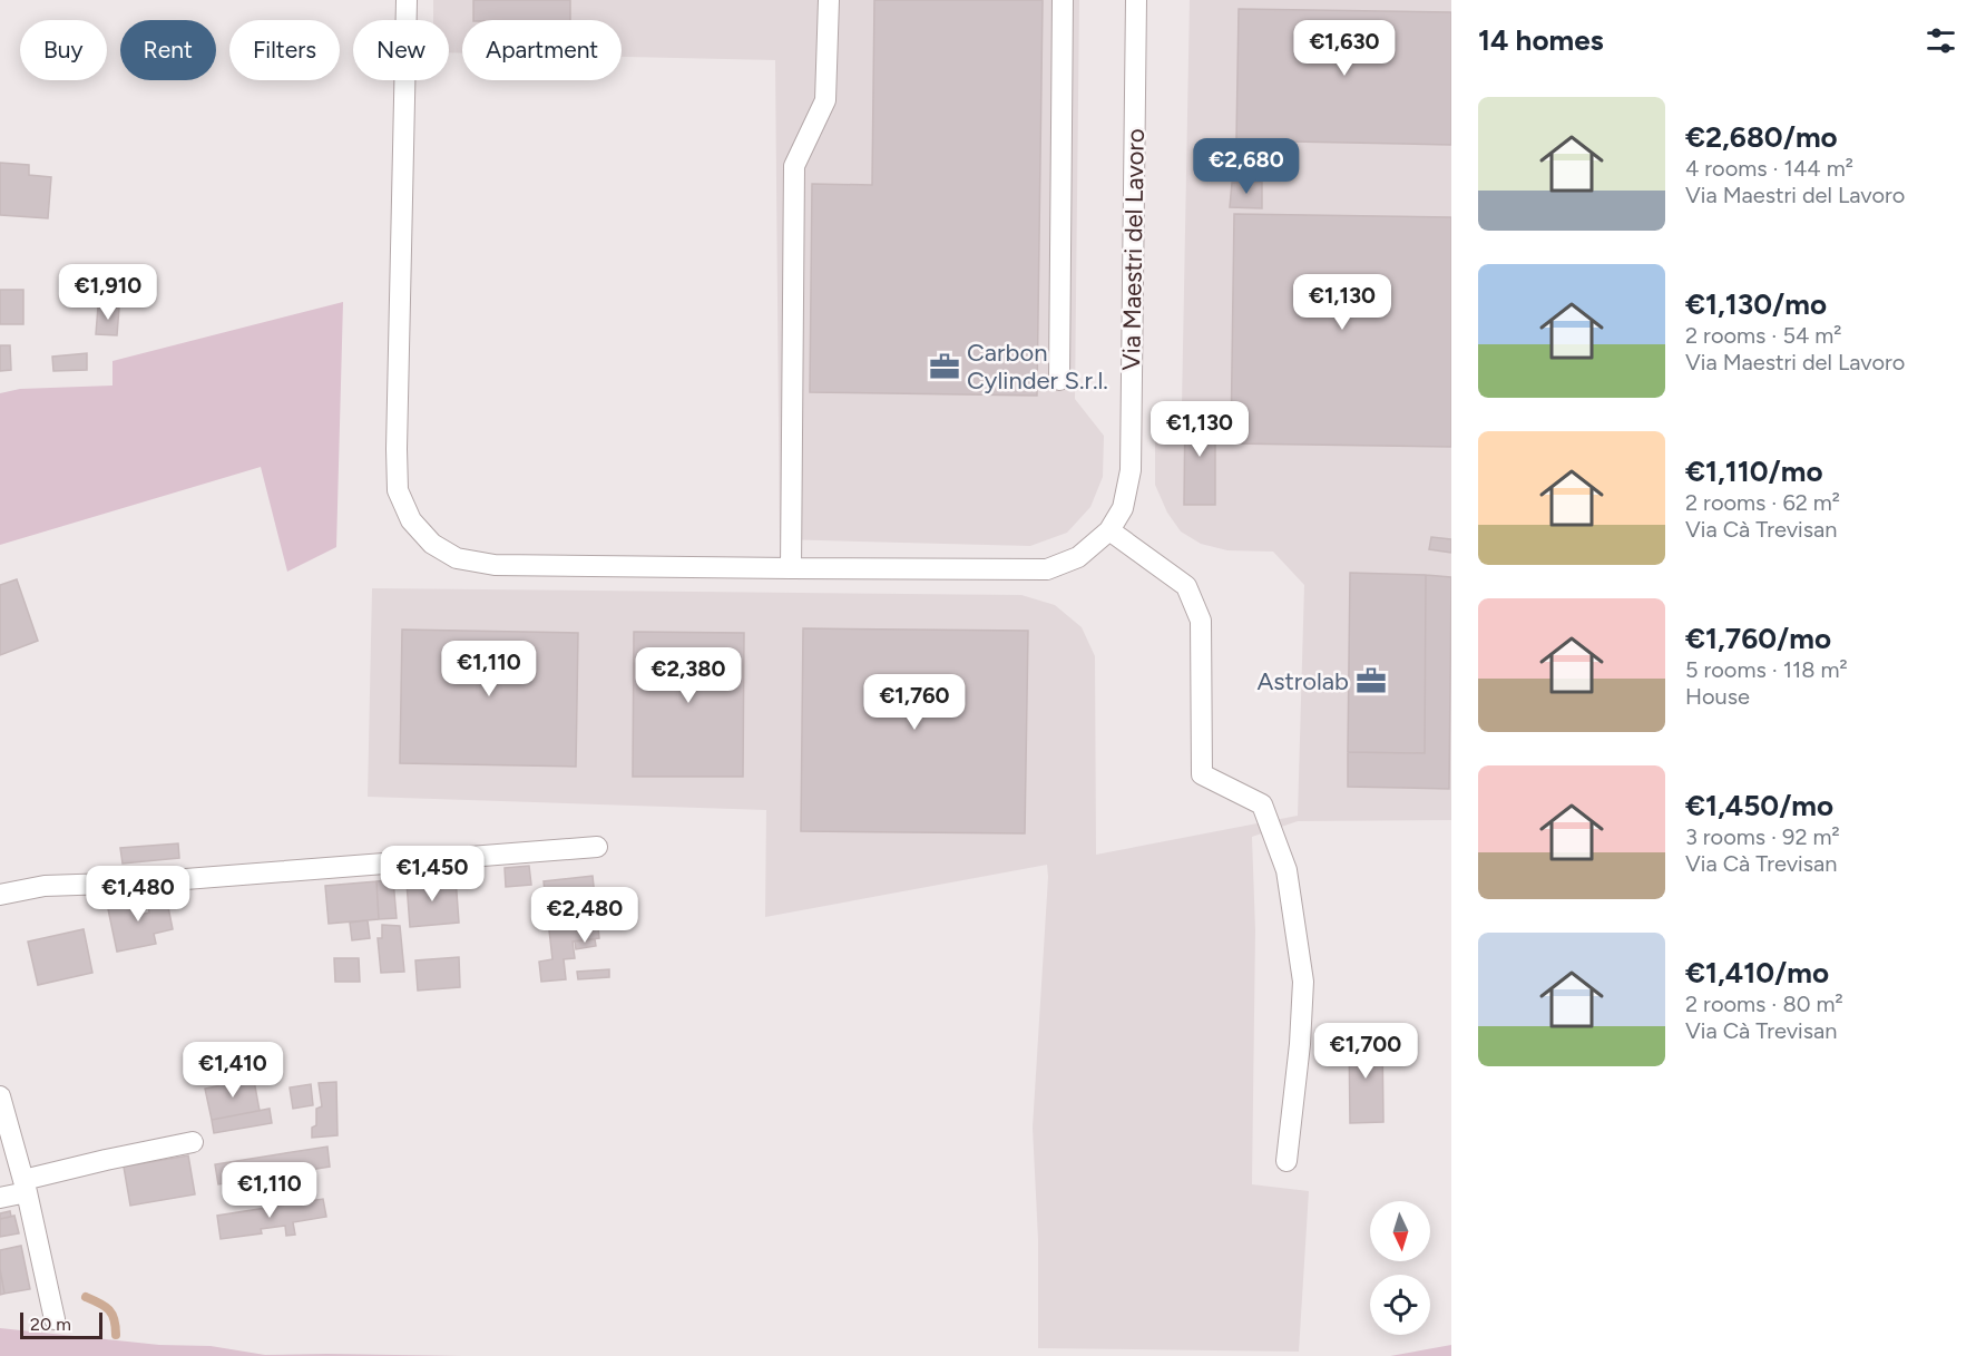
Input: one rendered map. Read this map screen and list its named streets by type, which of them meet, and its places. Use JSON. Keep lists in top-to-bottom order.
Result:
{
  "streets": {
    "street": ["Via Maestri del Lavoro"]
  },
  "places": {
    "office": ["Carbon Cylinder S.r.l.", "Astrolab"]
  },
  "scale_bar": "20 m",
  "north": "bottom",
  "page": {
    "heading": "14 homes",
    "price": [
      "€1,630",
      "€2,680",
      "€1,910",
      "€1,130",
      "€1,130",
      "€1,110",
      "€2,380",
      "€1,760",
      "€1,450",
      "€1,480",
      "€2,480",
      "€1,700",
      "€1,410",
      "€1,110"
    ],
    "chip": [
      "Buy",
      "Rent",
      "Filters",
      "New",
      "Apartment"
    ],
    "list": [
      {
        "name": "€2,680/mo",
        "note": "4 rooms · 144 m² · Via Maestri del Lavoro"
      },
      {
        "name": "€1,130/mo",
        "note": "2 rooms · 54 m² · Via Maestri del Lavoro"
      },
      {
        "name": "€1,110/mo",
        "note": "2 rooms · 62 m² · Via Cà Trevisan"
      },
      {
        "name": "€1,760/mo",
        "note": "5 rooms · 118 m² · House"
      },
      {
        "name": "€1,450/mo",
        "note": "3 rooms · 92 m² · Via Cà Trevisan"
      },
      {
        "name": "€1,410/mo",
        "note": "2 rooms · 80 m² · Via Cà Trevisan"
      }
    ],
    "scale": "20 m"
  }
}
